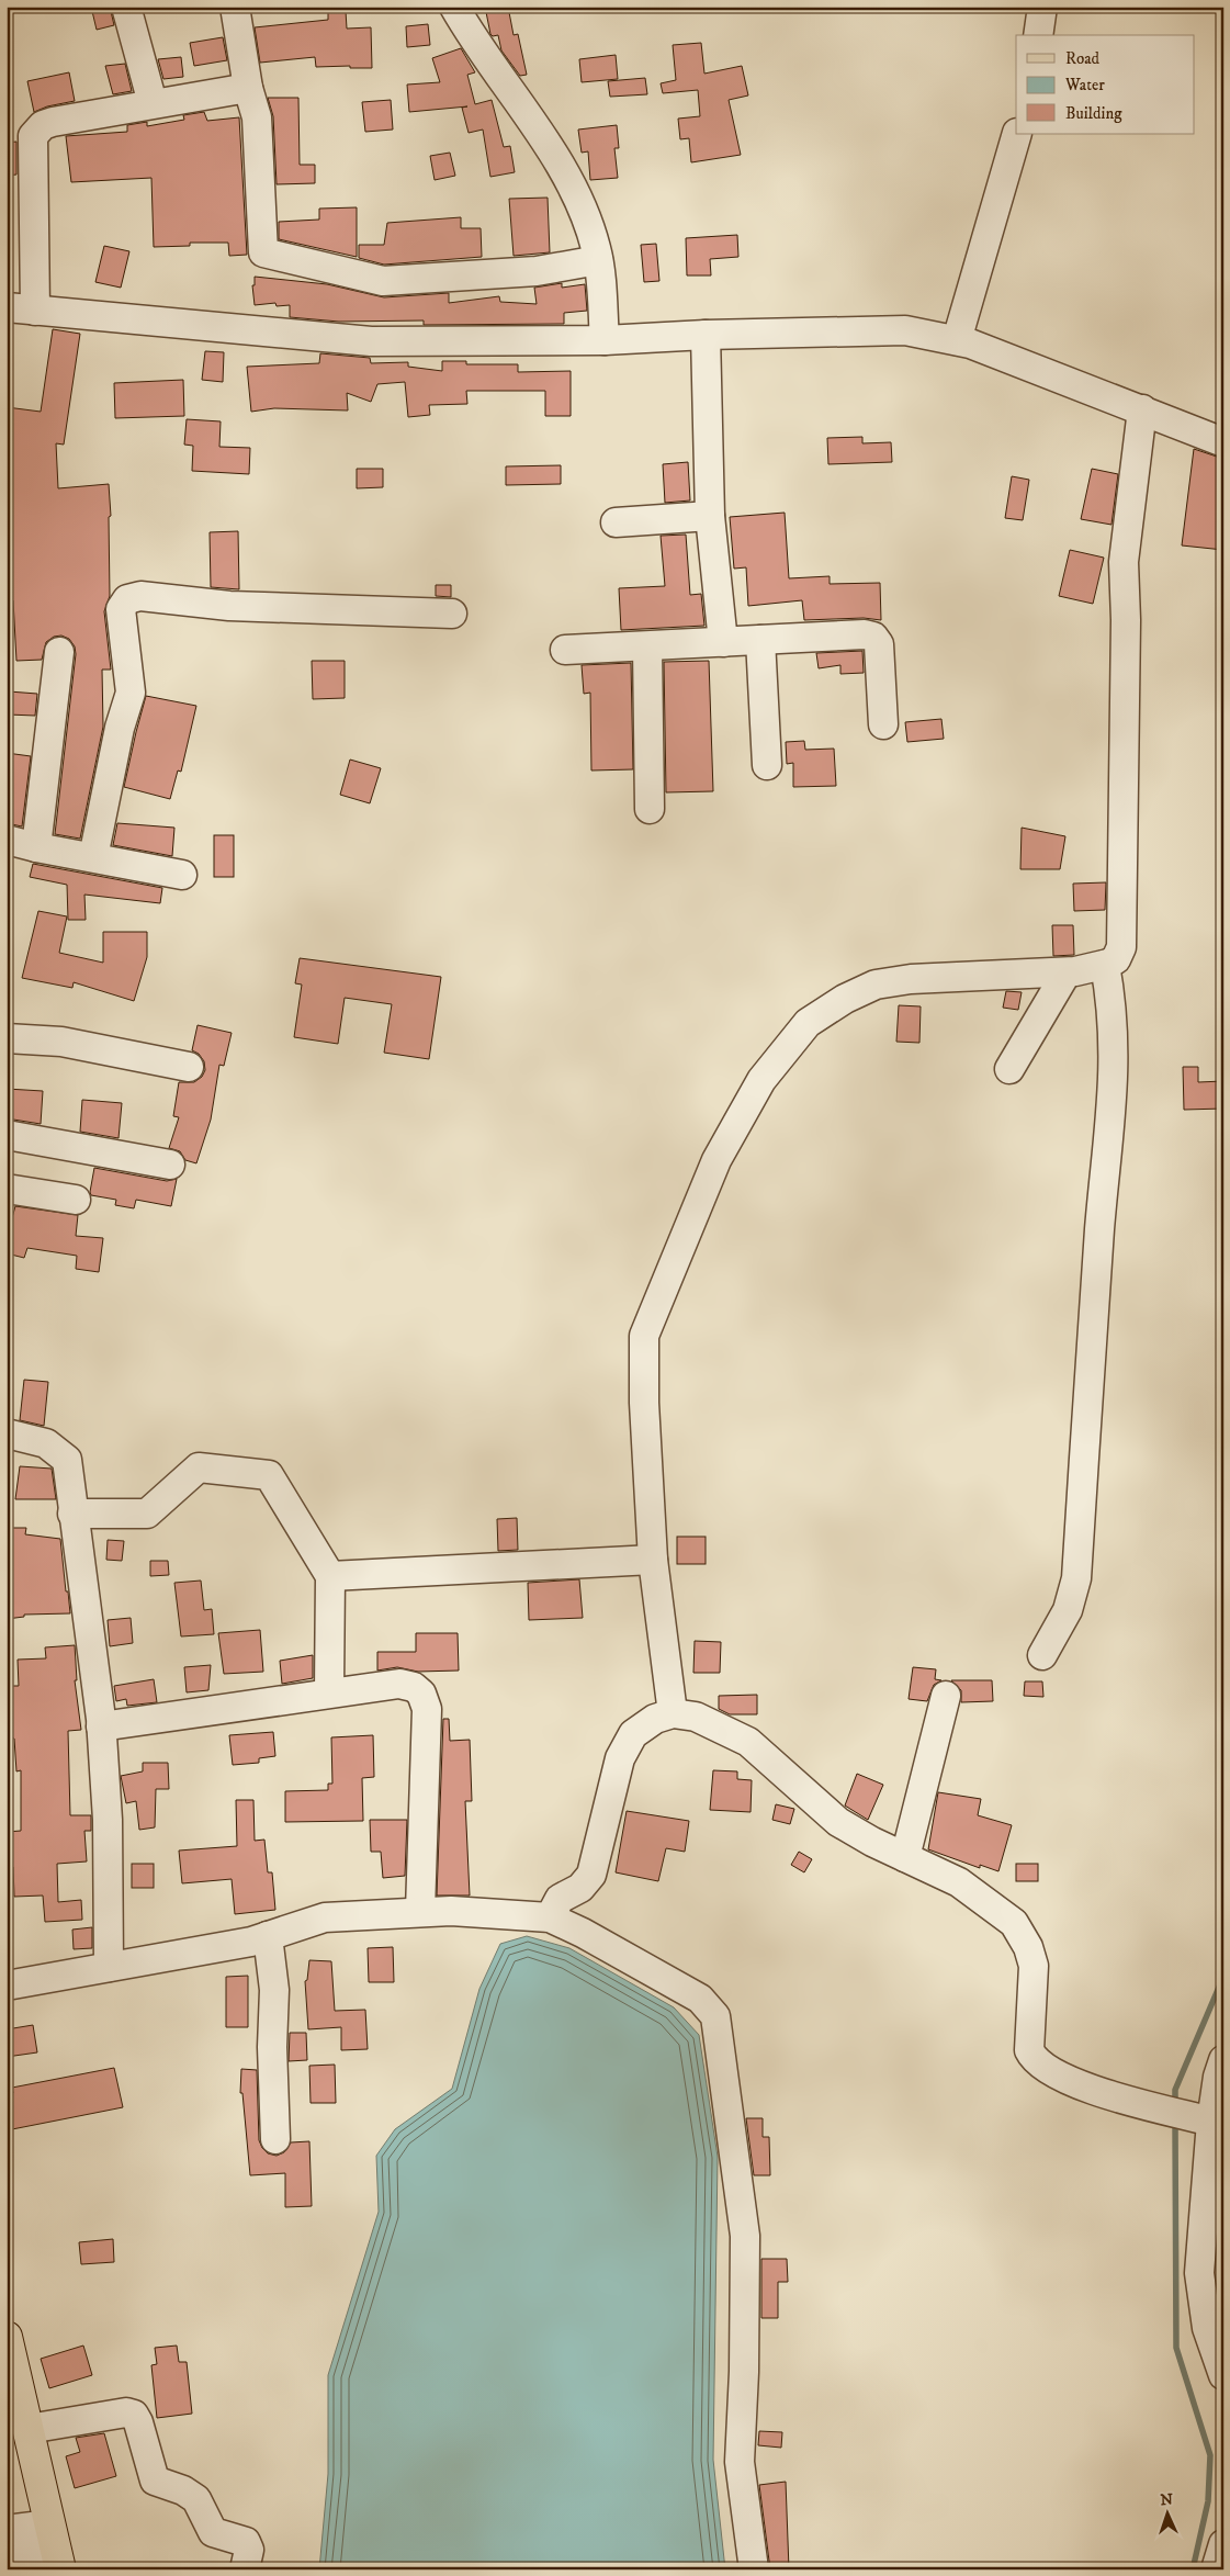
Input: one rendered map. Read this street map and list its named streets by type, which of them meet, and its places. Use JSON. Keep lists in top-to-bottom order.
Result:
{
  "legend": ["Road", "Water", "Building"],
  "north": "top"
}
